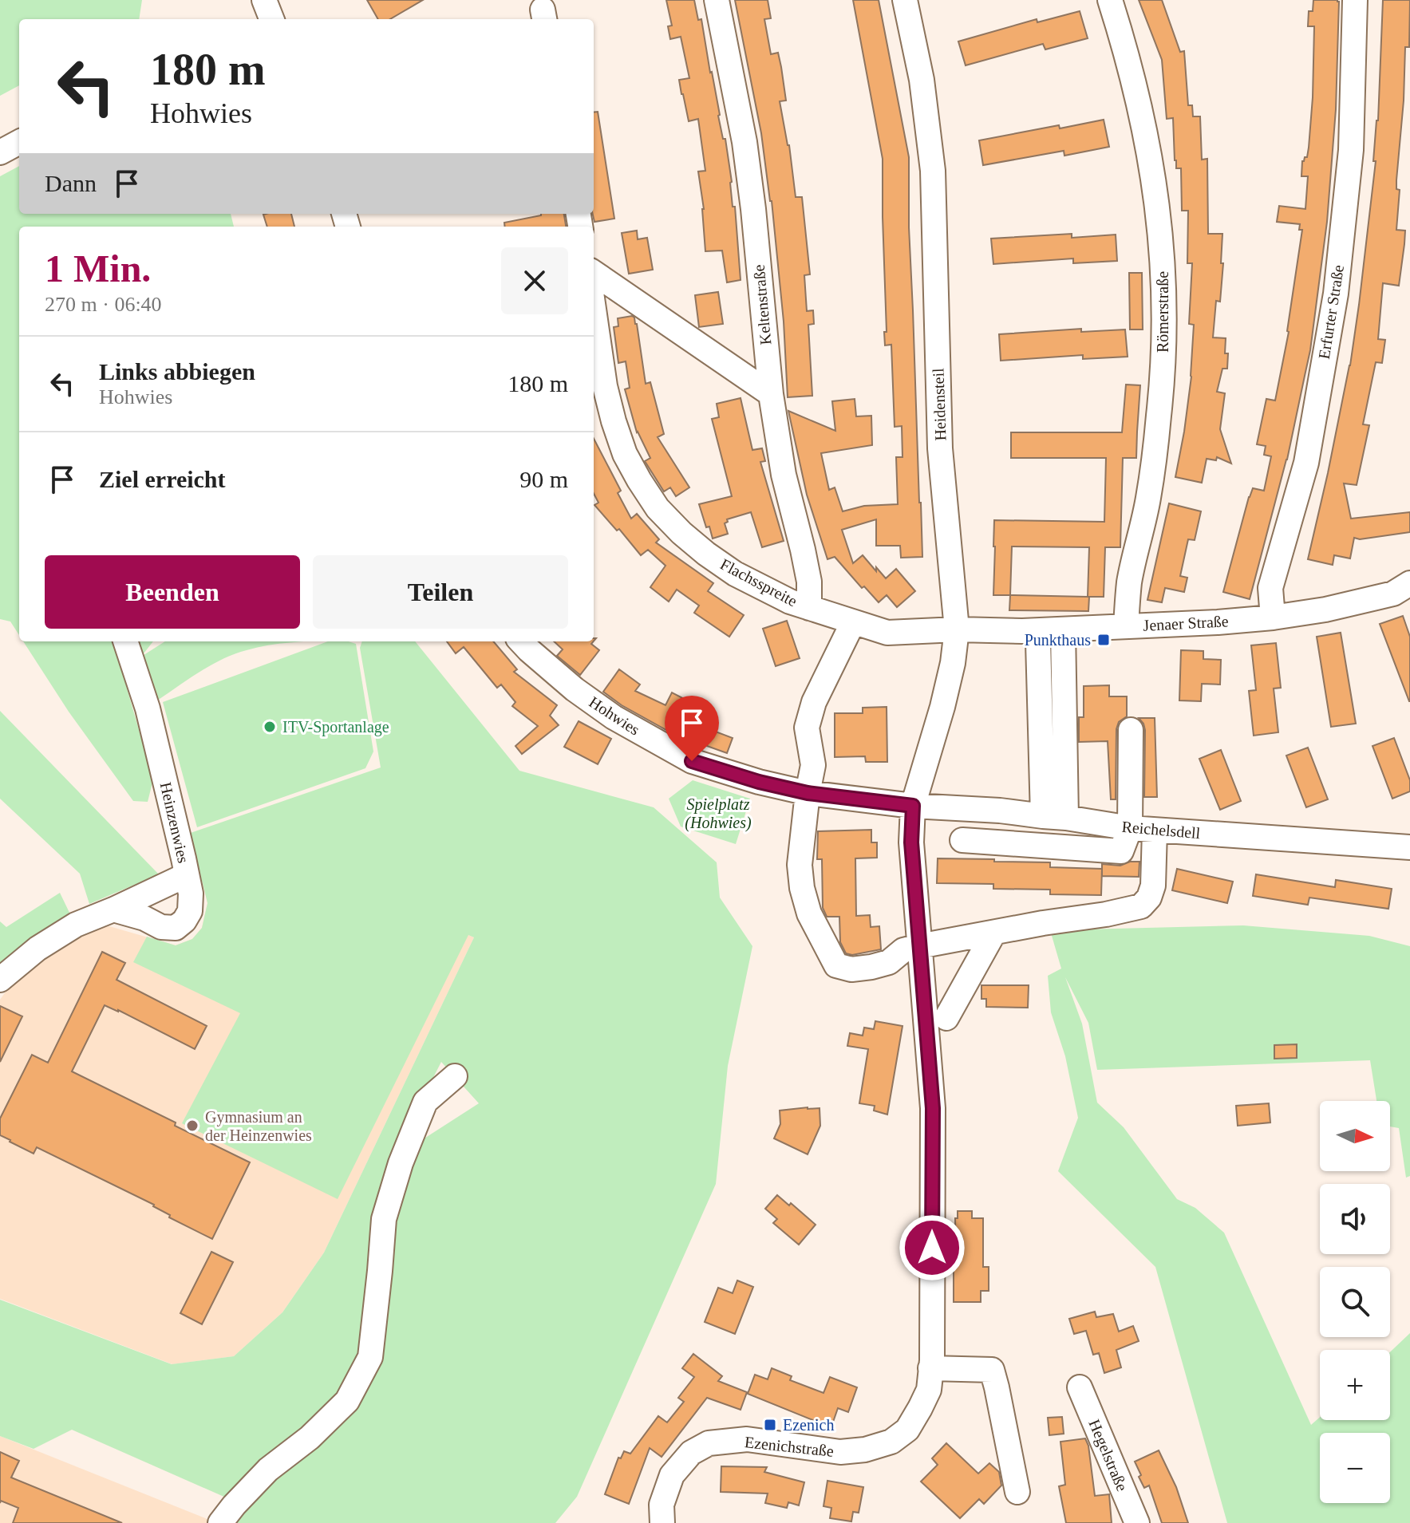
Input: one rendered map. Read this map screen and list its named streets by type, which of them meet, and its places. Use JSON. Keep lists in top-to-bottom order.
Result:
{
  "streets": {
    "street": [
      "Keltenstraße",
      "Römerstraße",
      "Erfurter Straße",
      "Heidensteil",
      "Flachsspreite",
      "Jenaer Straße",
      "Hohwies",
      "Heinzenwies",
      "Reichelsdell",
      "Ezenichstraße",
      "Hegelstraße"
    ]
  },
  "crossings": [
    ["Keltenstraße", "Flachsspreite"],
    ["Römerstraße", "Jenaer Straße"],
    ["Erfurter Straße", "Jenaer Straße"],
    ["Heidensteil", "Flachsspreite"],
    ["Heidensteil", "Jenaer Straße"],
    ["Heidensteil", "Hohwies"],
    ["Heidensteil", "Reichelsdell"],
    ["Heidensteil", "Ezenichstraße"],
    ["Flachsspreite", "Jenaer Straße"],
    ["Hohwies", "Reichelsdell"],
    ["Hohwies", "Ezenichstraße"],
    ["Reichelsdell", "Ezenichstraße"]
  ],
  "parks": ["Spielplatz (Hohwies)"],
  "places": {
    "transit": ["Punkthaus", "Ezenich"],
    "other": ["ITV-Sportanlage", "Gymnasium an der Heinzenwies"]
  },
  "north": "right",
  "page": {
    "turn": ["180 m", "Hohwies"],
    "then": "Dann",
    "heading": ["1 Min.", "270 m · 06:40"],
    "list": [
      {
        "name": "Links abbiegen",
        "note": "Hohwies",
        "value": "180 m"
      },
      {
        "name": "Ziel erreicht",
        "value": "90 m"
      }
    ],
    "buttons": ["Beenden", "Teilen"],
    "map_buttons": ["+", "−"]
  }
}
